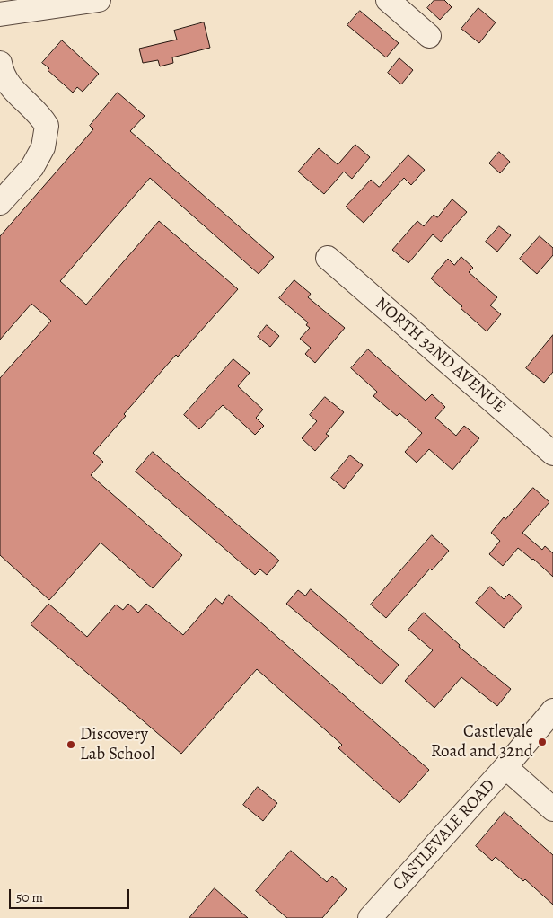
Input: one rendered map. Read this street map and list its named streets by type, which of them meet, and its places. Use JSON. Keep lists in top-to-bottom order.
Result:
{
  "streets": {
    "street": ["NORTH 32ND AVENUE", "CASTLEVALE ROAD"]
  },
  "places": ["Castlevale Road and 32nd", "Discovery Lab School"],
  "scale_bar": "50 m"
}
